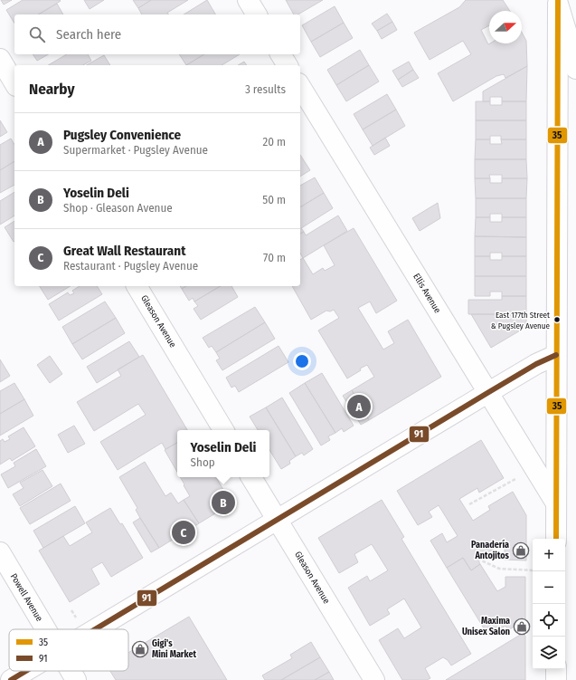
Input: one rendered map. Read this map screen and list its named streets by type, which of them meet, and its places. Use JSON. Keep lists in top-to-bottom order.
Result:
{
  "streets": {
    "main road": ["Ellis Avenue", "Gleason Avenue", "Powell Avenue"]
  },
  "places": {
    "other": ["East 177th Street & Pugsley Avenue"],
    "shop": ["Panadería Antojitos", "Maxima Unisex Salon", "Gigi's Mini Market"]
  },
  "lines": ["transit line 35", "transit line 91"],
  "legend": ["35", "91"],
  "north": "right",
  "page": {
    "search": "Search here",
    "heading": ["Nearby", "3 results"],
    "list": [
      {
        "mark": "A",
        "name": "Pugsley Convenience",
        "note": "Supermarket · Pugsley Avenue",
        "value": "20 m"
      },
      {
        "mark": "B",
        "name": "Yoselin Deli",
        "note": "Shop · Gleason Avenue",
        "value": "50 m"
      },
      {
        "mark": "C",
        "name": "Great Wall Restaurant",
        "note": "Restaurant · Pugsley Avenue",
        "value": "70 m"
      }
    ],
    "pins": ["A", "B", "C"],
    "popup": ["Yoselin Deli", "Shop"],
    "map_buttons": ["+", "−"]
  }
}
